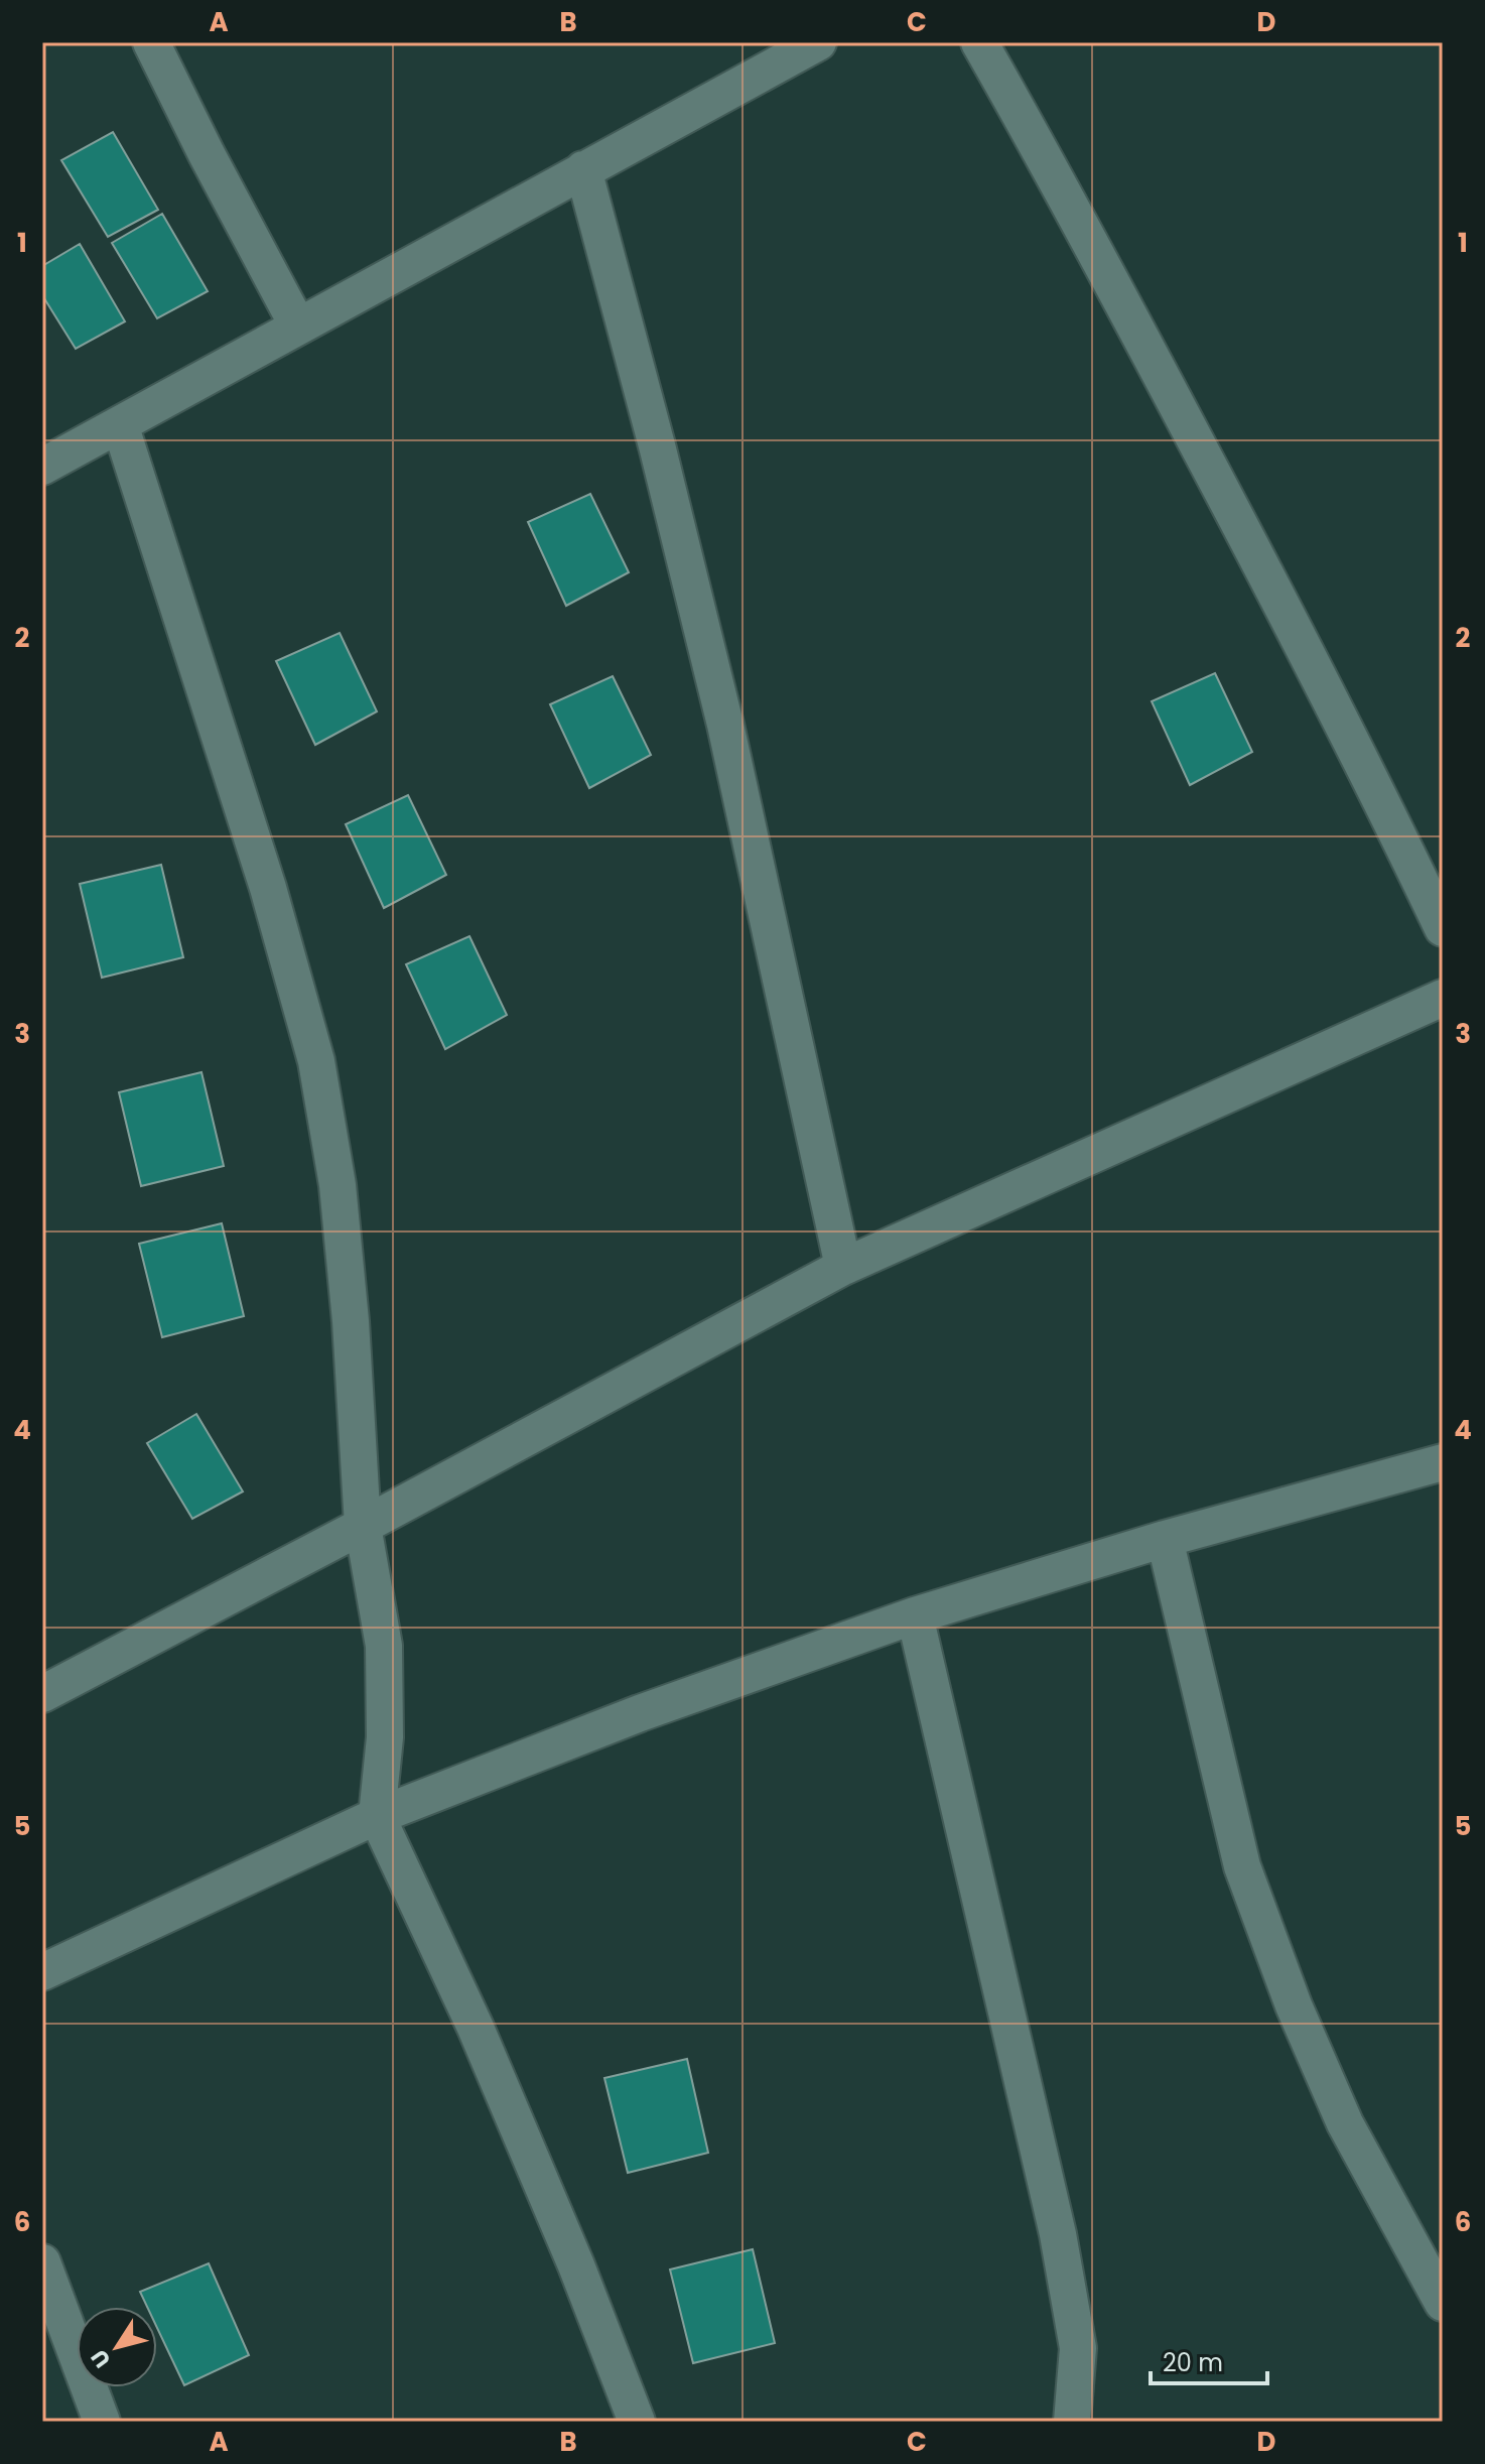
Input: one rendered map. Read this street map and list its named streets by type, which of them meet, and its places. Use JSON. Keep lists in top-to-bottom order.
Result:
{
  "scale_bar": "20 m",
  "north": "bottom left",
  "grid": {
    "columns": [
      "A",
      "B",
      "C",
      "D"
    ],
    "rows": [
      "1",
      "2",
      "3",
      "4",
      "5",
      "6"
    ]
  }
}
